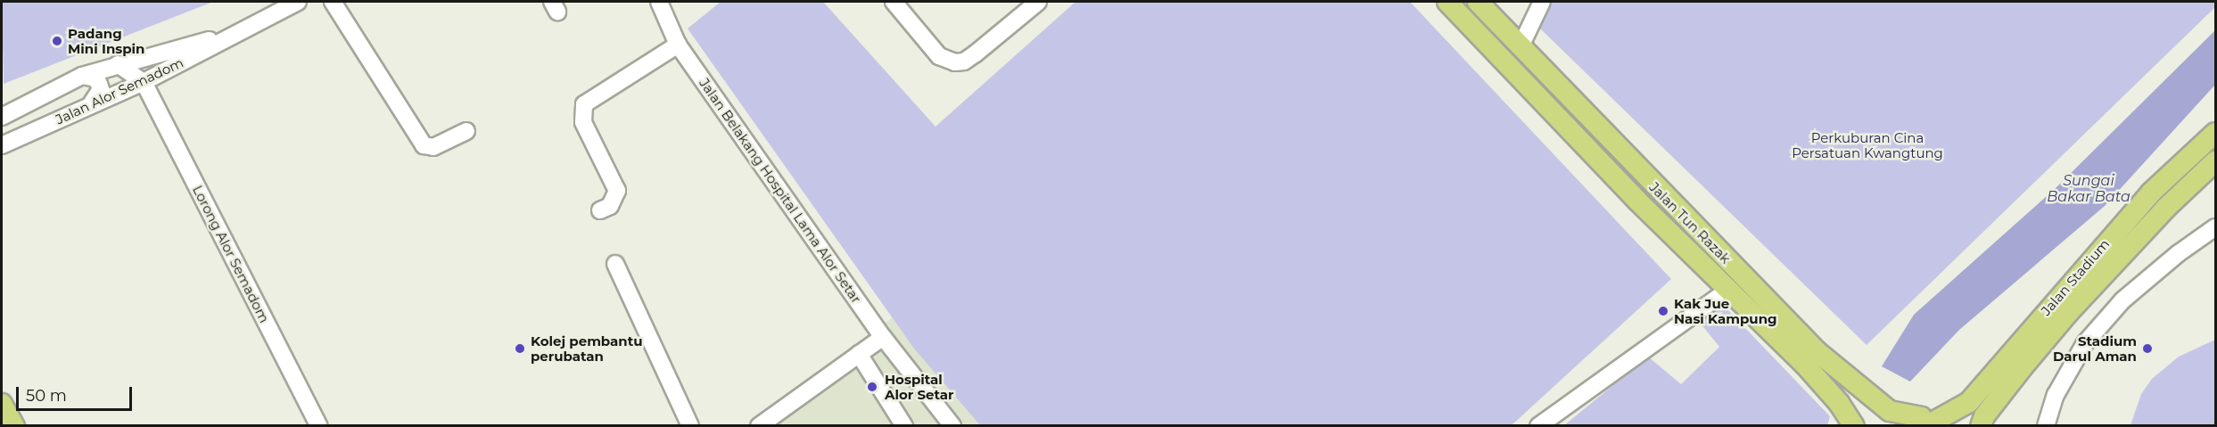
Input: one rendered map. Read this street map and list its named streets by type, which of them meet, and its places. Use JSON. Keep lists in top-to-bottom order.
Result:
{
  "streets": {
    "main road": ["Jalan Tun Razak", "Jalan Stadium"],
    "street": ["Jalan Alor Semadom", "Jalan Belakang Hospital Lama Alor Setar", "Lorong Alor Semadom"]
  },
  "crossings": [
    ["Jalan Alor Semadom", "Lorong Alor Semadom"],
    ["Jalan Tun Razak", "Jalan Stadium"]
  ],
  "water": ["Sungai Bakar Bata"],
  "parks": ["Perkuburan Cina Persatuan Kwangtung"],
  "places": [
    "Padang Mini Inspin",
    "Kak Jue Nasi Kampung",
    "Kolej pembantu perubatan",
    "Stadium Darul Aman",
    "Hospital Alor Setar"
  ],
  "scale_bar": "50 m"
}
